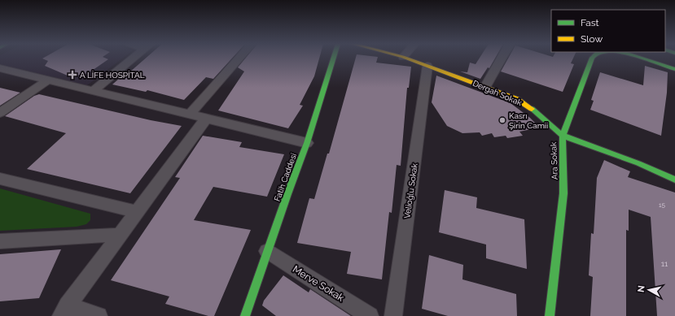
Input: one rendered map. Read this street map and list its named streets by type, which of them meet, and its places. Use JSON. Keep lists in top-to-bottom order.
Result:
{
  "streets": {
    "street": [
      "Dergah Sokak",
      "Ara Sokak",
      "Fatih Caddesi",
      "Velioğlu Sokak",
      "Merve Sokak"
    ]
  },
  "crossings": [
    ["Dergah Sokak", "Ara Sokak"],
    ["Dergah Sokak", "Velioğlu Sokak"],
    ["Fatih Caddesi", "Merve Sokak"]
  ],
  "places": {
    "health": ["A LİFE HOSPİTAL"],
    "other": ["Kasrı Şirin Camii"]
  },
  "house_numbers": ["15", "11"],
  "legend": ["Fast", "Slow"],
  "north": "left"
}
